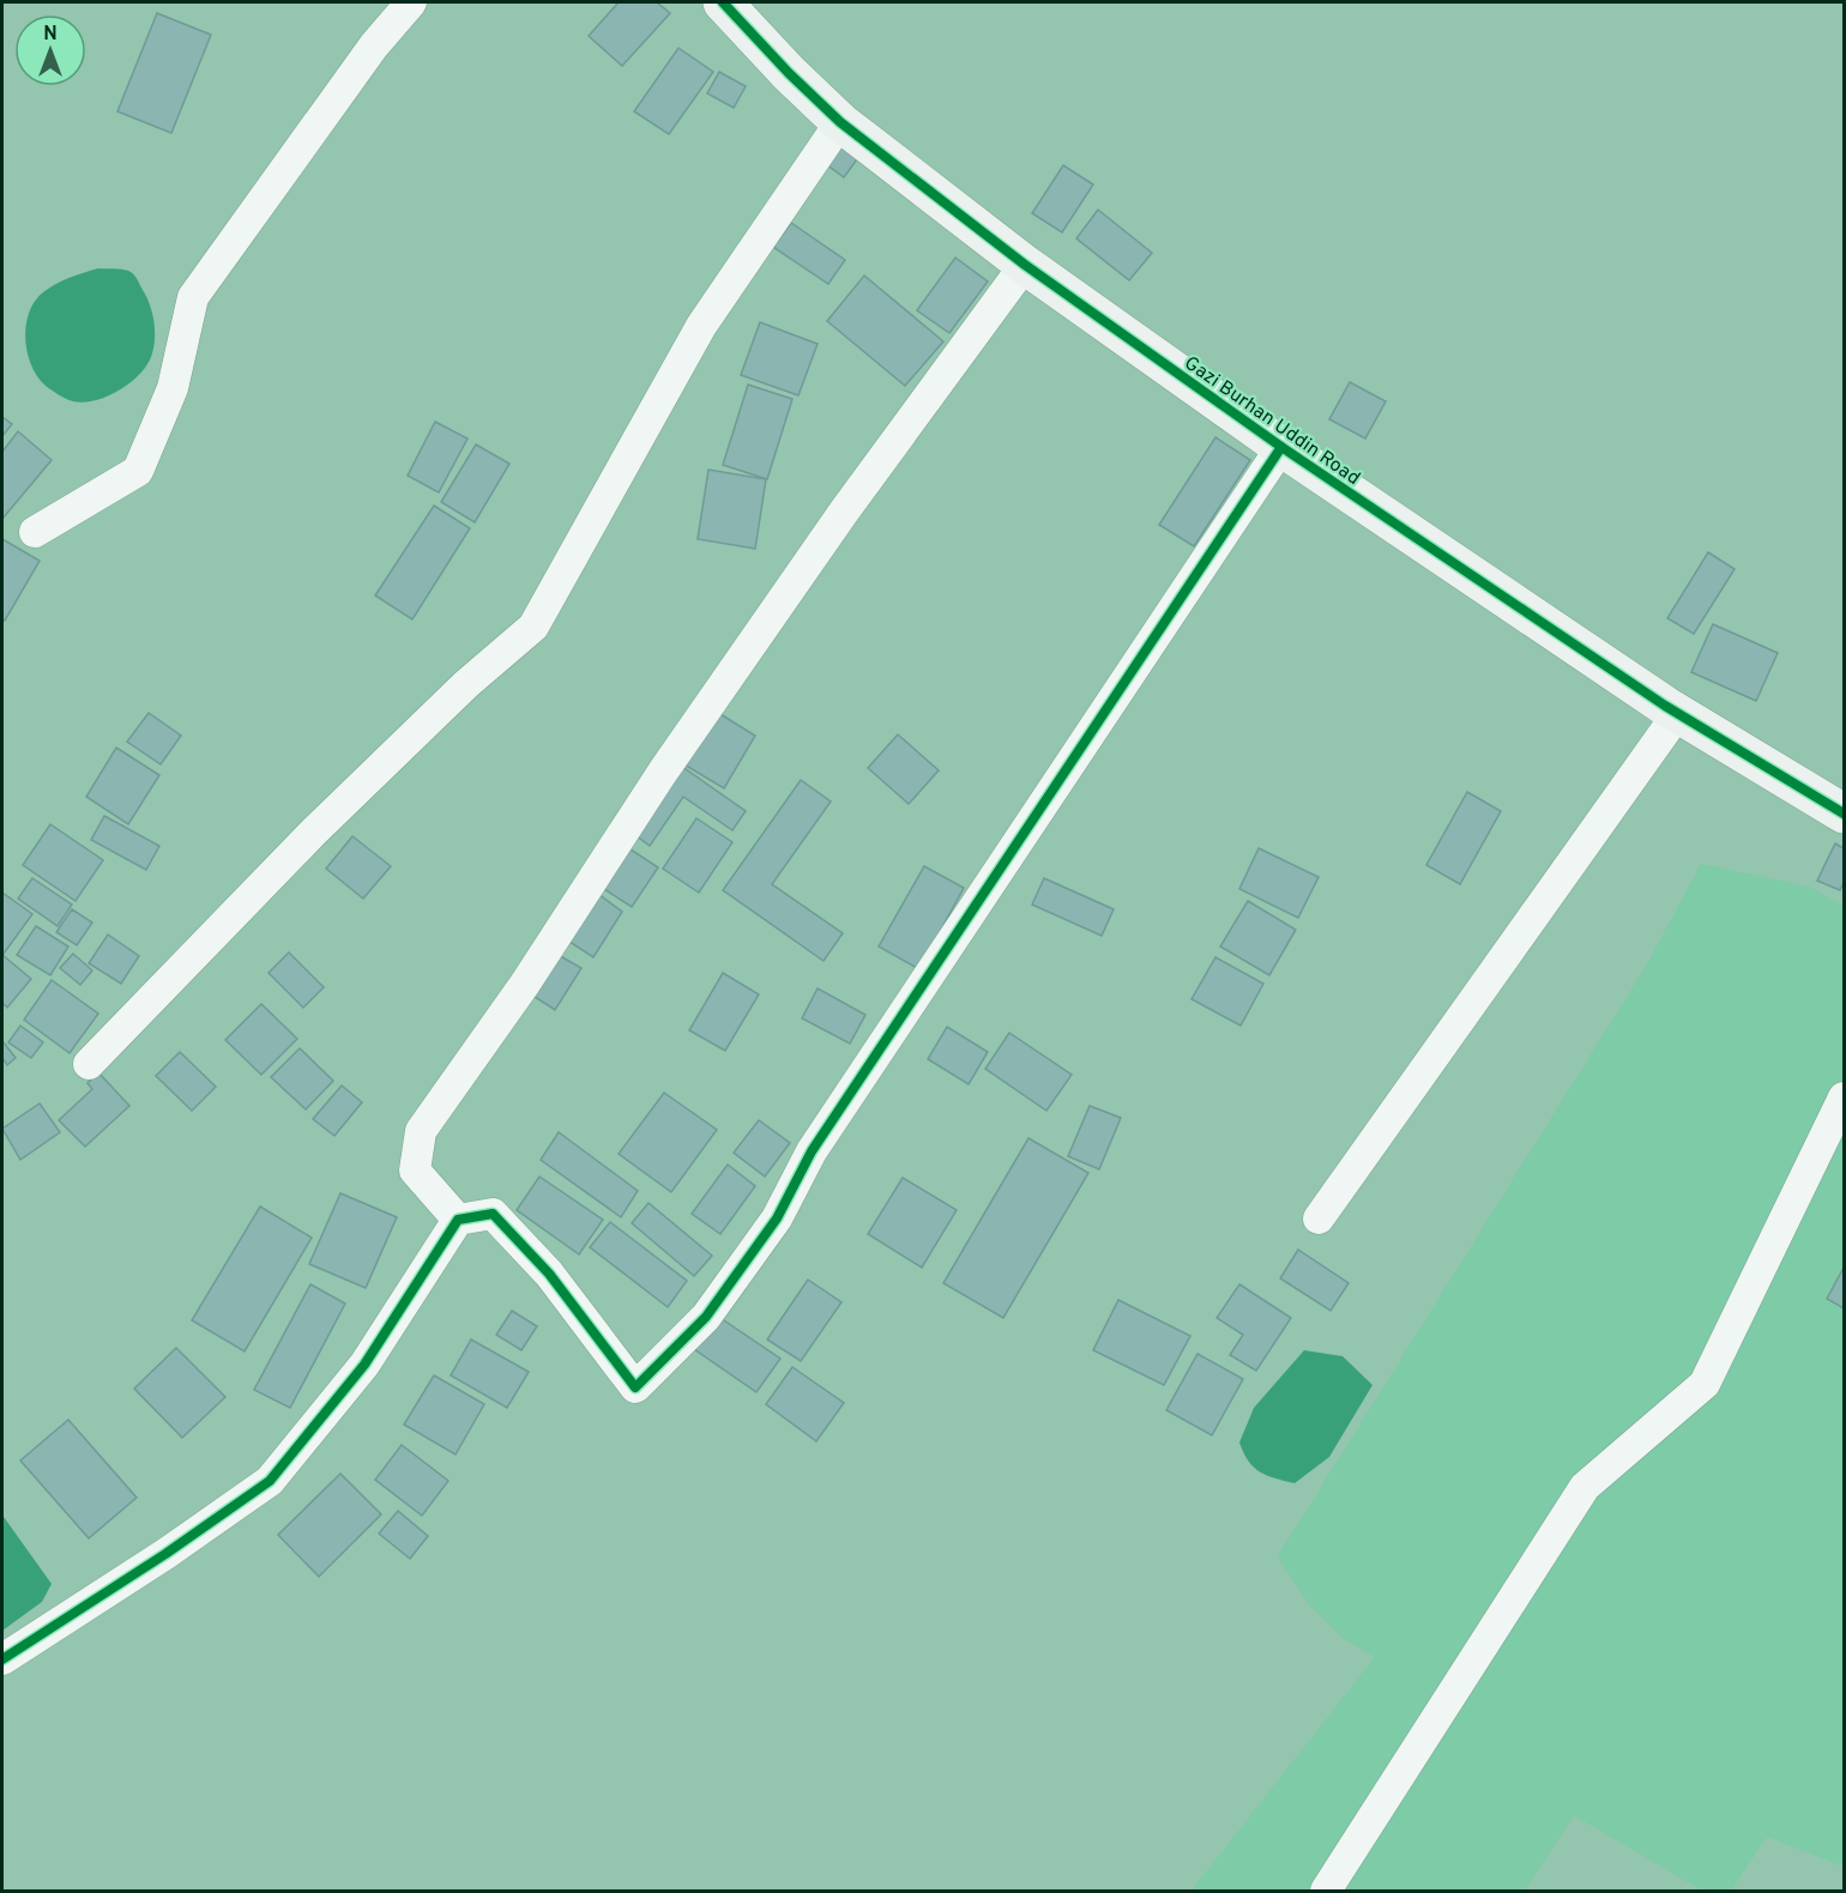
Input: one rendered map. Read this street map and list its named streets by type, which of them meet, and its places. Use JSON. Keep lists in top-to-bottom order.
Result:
{
  "streets": {
    "street": ["Gazi Burhan Uddin Road"]
  },
  "north": "top"
}
